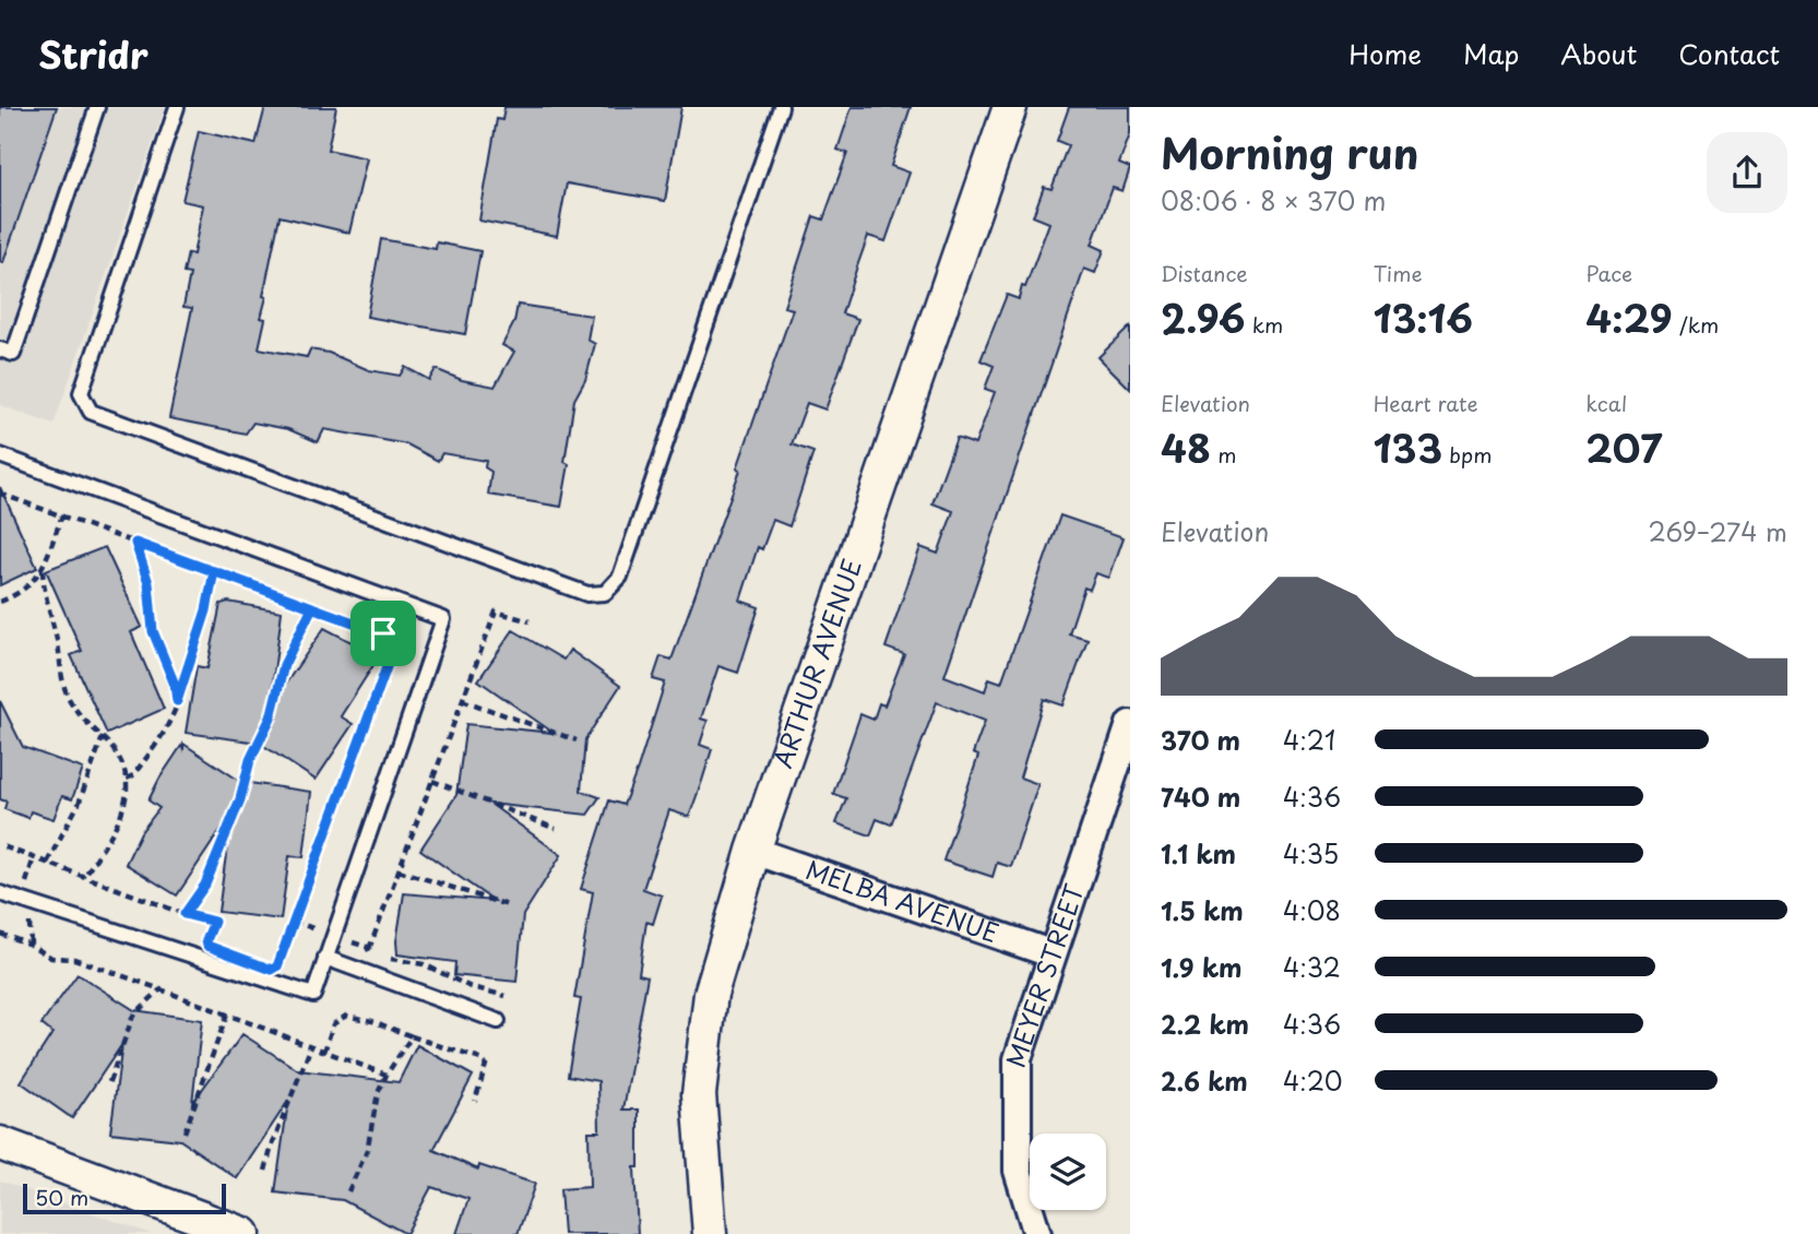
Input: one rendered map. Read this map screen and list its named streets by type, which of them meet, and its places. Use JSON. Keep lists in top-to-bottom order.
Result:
{
  "streets": {
    "street": ["ARTHUR AVENUE", "MELBA AVENUE", "MEYER STREET"]
  },
  "crossings": [
    ["ARTHUR AVENUE", "MELBA AVENUE"],
    ["MELBA AVENUE", "MEYER STREET"]
  ],
  "scale_bar": "50 m",
  "page": {
    "header": "Stridr",
    "nav": [
      "Home",
      "Map",
      "About",
      "Contact"
    ],
    "heading": ["Morning run", "08:06 · 8 × 370 m"],
    "stats": [
      ["Distance", "2.96 km"],
      ["Time", "13:16"],
      ["Pace", "4:29 /km"],
      ["Elevation", "48 m"],
      ["Heart rate", "133 bpm"],
      ["kcal", "207"]
    ],
    "chart": ["Elevation", "269–274 m"],
    "list": [
      {
        "name": "370 m",
        "note": "4:21"
      },
      {
        "name": "740 m",
        "note": "4:36"
      },
      {
        "name": "1.1 km",
        "note": "4:35"
      },
      {
        "name": "1.5 km",
        "note": "4:08"
      },
      {
        "name": "1.9 km",
        "note": "4:32"
      },
      {
        "name": "2.2 km",
        "note": "4:36"
      },
      {
        "name": "2.6 km",
        "note": "4:20"
      }
    ],
    "scale": "50 m"
  }
}
